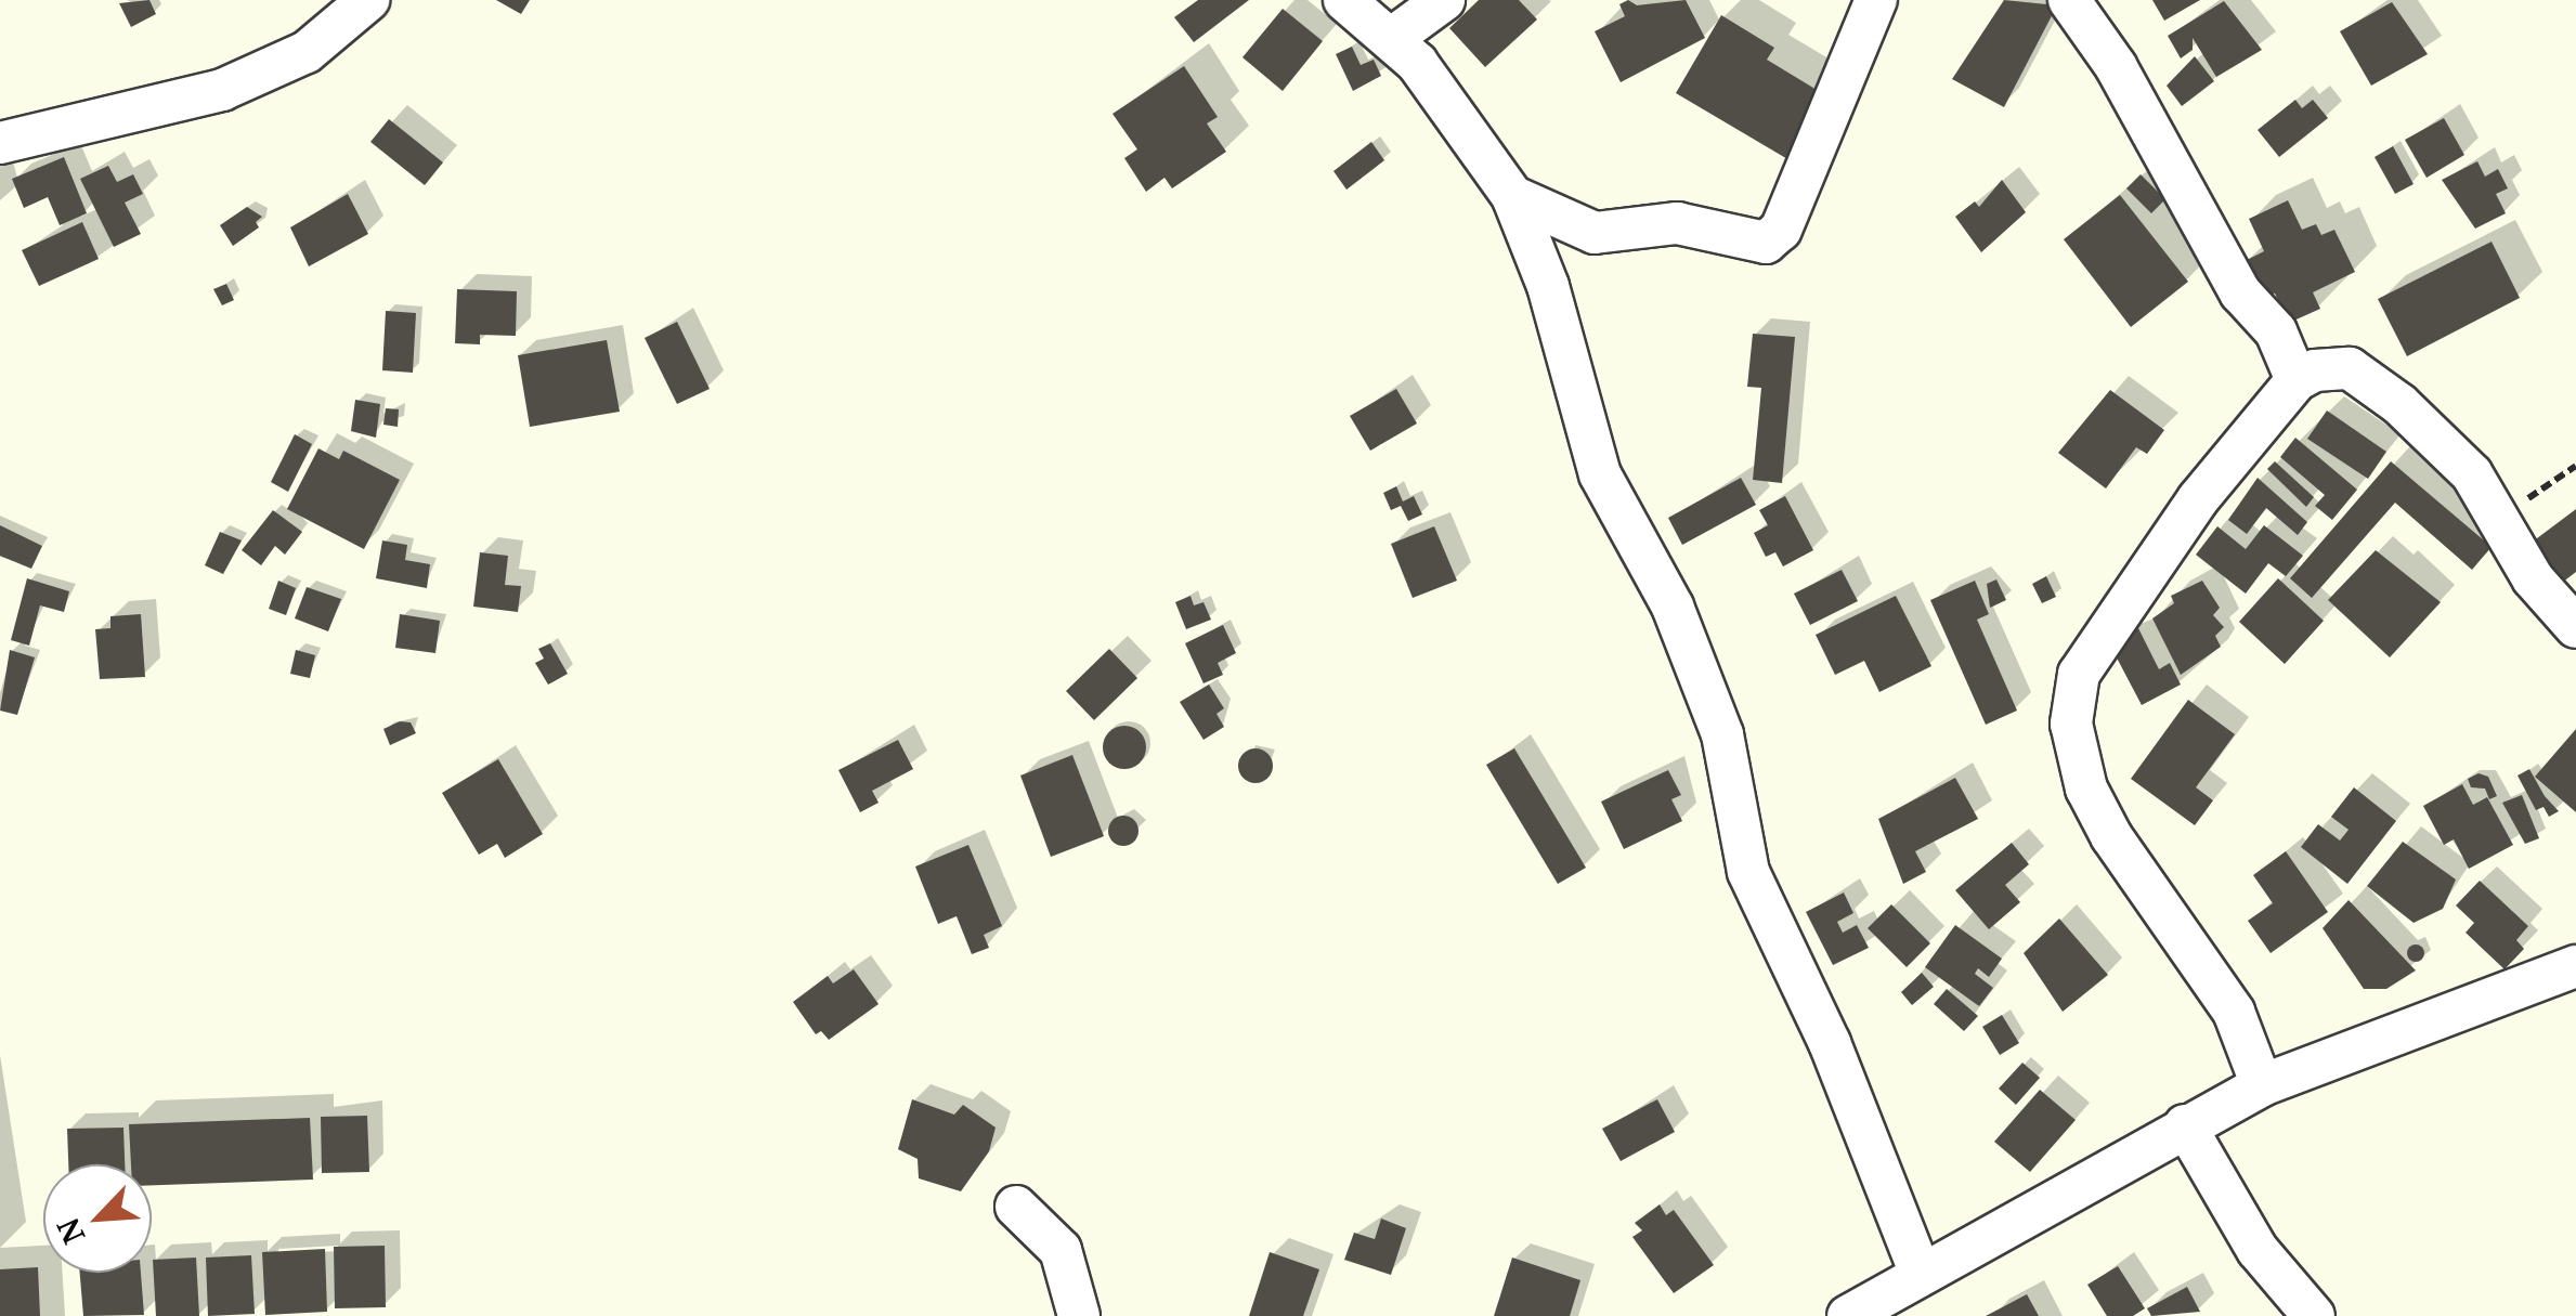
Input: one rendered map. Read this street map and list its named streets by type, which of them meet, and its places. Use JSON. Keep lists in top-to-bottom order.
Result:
{
  "north": "bottom left"
}
